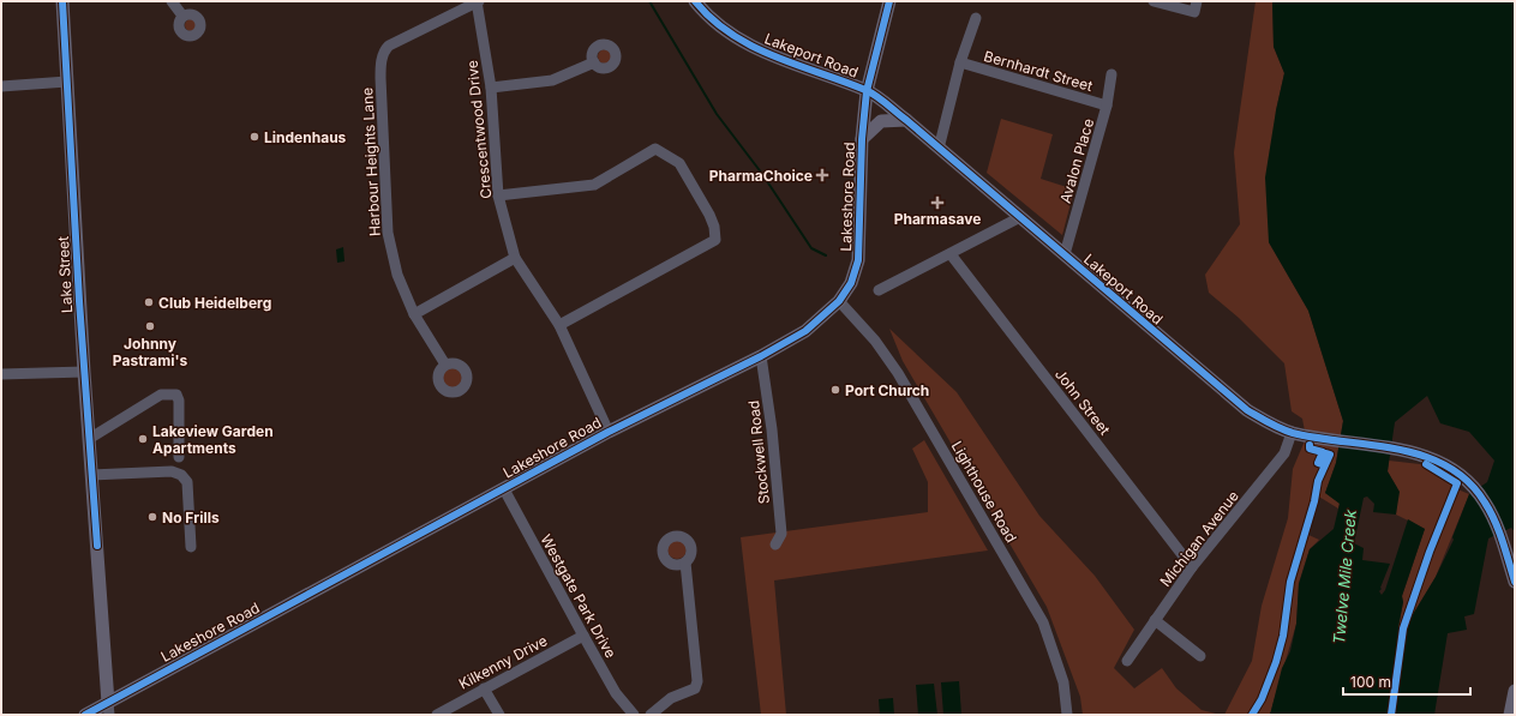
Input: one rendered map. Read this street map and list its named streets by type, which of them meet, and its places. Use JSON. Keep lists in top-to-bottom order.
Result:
{
  "streets": {
    "main road": ["Lakeport Road", "Lakeshore Road", "Lake Street"],
    "street": [
      "Bernhardt Street",
      "Crescentwood Drive",
      "Avalon Place",
      "Harbour Heights Lane",
      "John Street",
      "Stockwell Road",
      "Lighthouse Road",
      "Michigan Avenue",
      "Westgate Park Drive",
      "Kilkenny Drive"
    ]
  },
  "crossings": [
    ["Lakeport Road", "Avalon Place"],
    ["Lakeport Road", "Lakeshore Road"],
    ["Lakeport Road", "Michigan Avenue"],
    ["Bernhardt Street", "Avalon Place"],
    ["Crescentwood Drive", "Harbour Heights Lane"],
    ["Crescentwood Drive", "Lakeshore Road"],
    ["Lakeshore Road", "Lake Street"],
    ["Lakeshore Road", "Stockwell Road"],
    ["Lakeshore Road", "Lighthouse Road"],
    ["Lakeshore Road", "Westgate Park Drive"],
    ["John Street", "Michigan Avenue"],
    ["Westgate Park Drive", "Kilkenny Drive"]
  ],
  "water": ["Twelve Mile Creek"],
  "places": {
    "other": [
      "Lindenhaus",
      "Club Heidelberg",
      "Johnny Pastrami's",
      "Port Church",
      "Lakeview Garden Apartments",
      "No Frills"
    ],
    "health": ["PharmaChoice", "Pharmasave"]
  },
  "scale_bar": "100 m"
}
